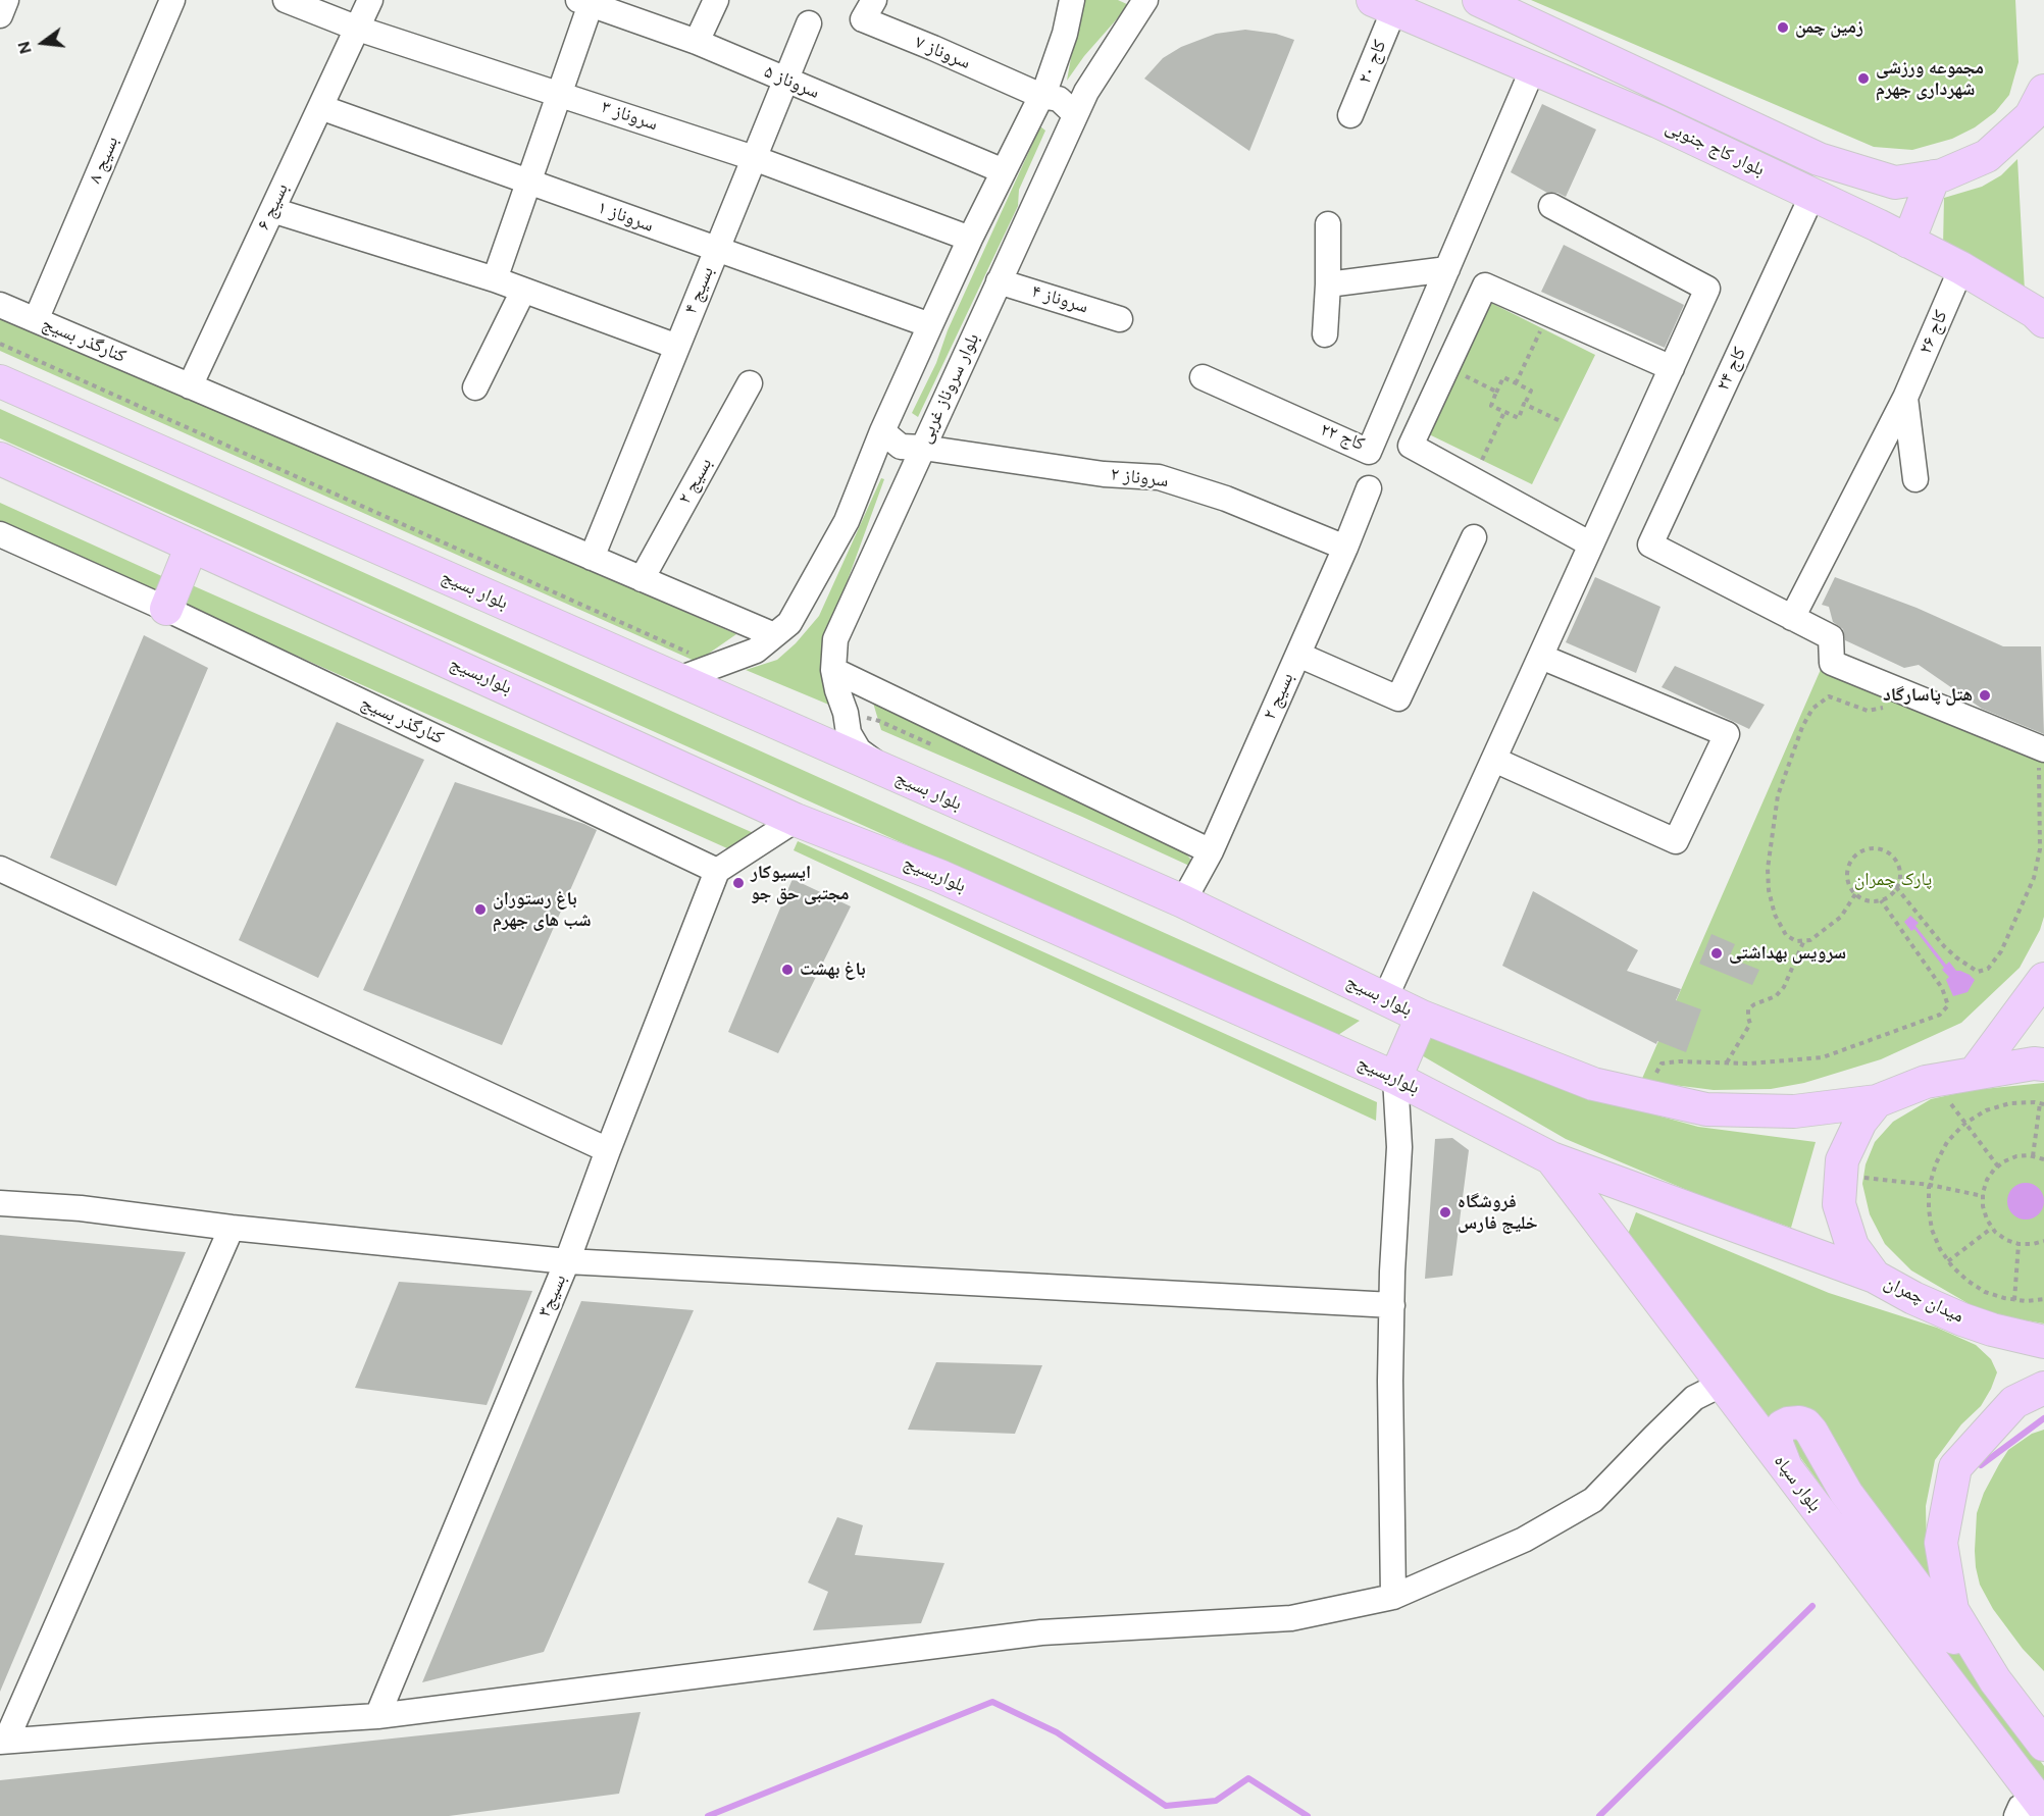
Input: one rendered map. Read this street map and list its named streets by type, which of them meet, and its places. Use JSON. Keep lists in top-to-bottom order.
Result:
{
  "streets": {
    "main road": [
      "بلوار کاج جنوبی",
      "بلوار بسیج",
      "بلواربسیج",
      "میدان چمران",
      "بلوار سپاه"
    ],
    "street": [
      "سروناز ۷",
      "کاج ۲۰",
      "سروناز ۵",
      "سروناز ۳",
      "بسیج ۸",
      "بسیج ۶",
      "سروناز ۱",
      "بسیج ۴",
      "سروناز ۴",
      "کاج ۲۶",
      "کنارگذر بسیج",
      "کاج ۲۴",
      "بلوار سروناز غربی",
      "کاج ۲۲",
      "سروناز ۲",
      "بسیج ۲",
      "بسیج۳"
    ]
  },
  "crossings": [
    ["کاج ۲۰", "بلوار کاج جنوبی"],
    ["سروناز ۵", "بسیج ۴"],
    ["سروناز ۳", "بسیج ۶"],
    ["سروناز ۳", "بسیج ۴"],
    ["بلوار کاج جنوبی", "کاج ۲۶"],
    ["بلوار کاج جنوبی", "کاج ۲۴"],
    ["بلوار کاج جنوبی", "کاج ۲۲"],
    ["بسیج ۸", "کنارگذر بسیج"],
    ["بسیج ۶", "سروناز ۱"],
    ["بسیج ۶", "کنارگذر بسیج"],
    ["سروناز ۱", "بسیج ۴"],
    ["بسیج ۴", "کنارگذر بسیج"],
    ["سروناز ۴", "بلوار سروناز غربی"],
    ["کاج ۲۶", "کاج ۲۴"],
    ["کنارگذر بسیج", "بسیج ۲"],
    ["کنارگذر بسیج", "بسیج۳"],
    ["بلوار سروناز غربی", "سروناز ۲"],
    ["بلوار سروناز غربی", "بلوار بسیج"],
    ["سروناز ۲", "بسیج ۲"],
    ["بسیج ۲", "بلوار بسیج"],
    ["بلوار بسیج", "میدان چمران"],
    ["بلواربسیج", "میدان چمران"],
    ["بلواربسیج", "بلوار سپاه"]
  ],
  "parks": ["پارک چمران"],
  "places": [
    "زمین چمن",
    "مجموعه ورزشی شهرداری جهرم",
    "هتل پاسارگاد",
    "ایسیوکار مجتبی حق جو",
    "باغ رستوران شب های جهرم",
    "سرویس بهداشتی",
    "باغ بهشت",
    "فروشگاه خلیج فارس"
  ],
  "north": "left"
}
